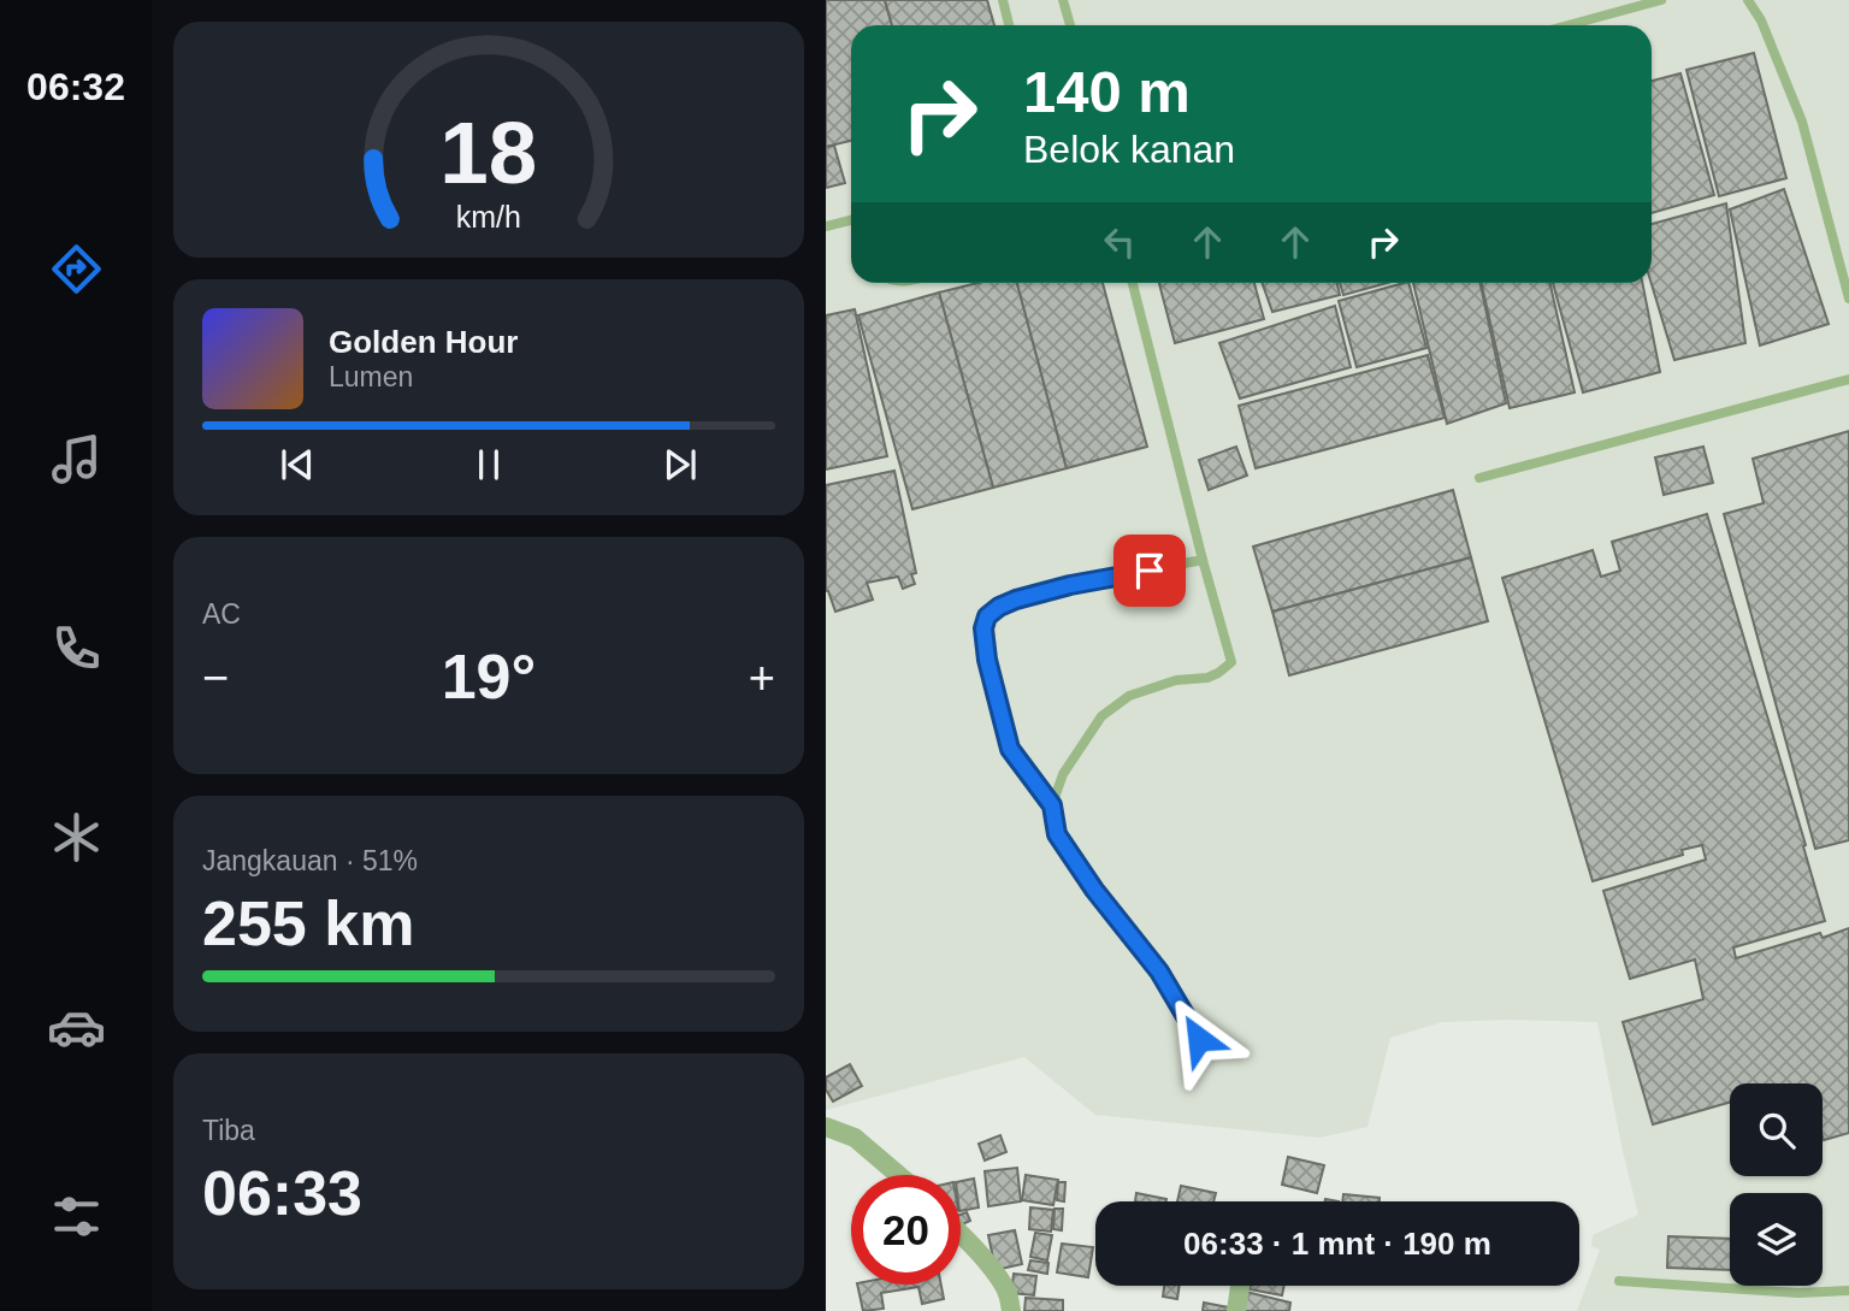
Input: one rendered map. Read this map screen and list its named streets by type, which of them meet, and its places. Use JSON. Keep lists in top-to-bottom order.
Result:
{
  "page": {
    "tabs": "06:32",
    "turn": ["140 m", "Belok kanan"],
    "song": ["Golden Hour", "Lumen"],
    "tile": [
      "AC",
      ["Jangkauan · 51%", "255 km"],
      ["Tiba", "06:33"]
    ],
    "heat": ["−", "19°", "+"],
    "limit": "20",
    "trip": "06:33 · 1 mnt · 190 m",
    "gauge": ["18", "km/h"]
  }
}
